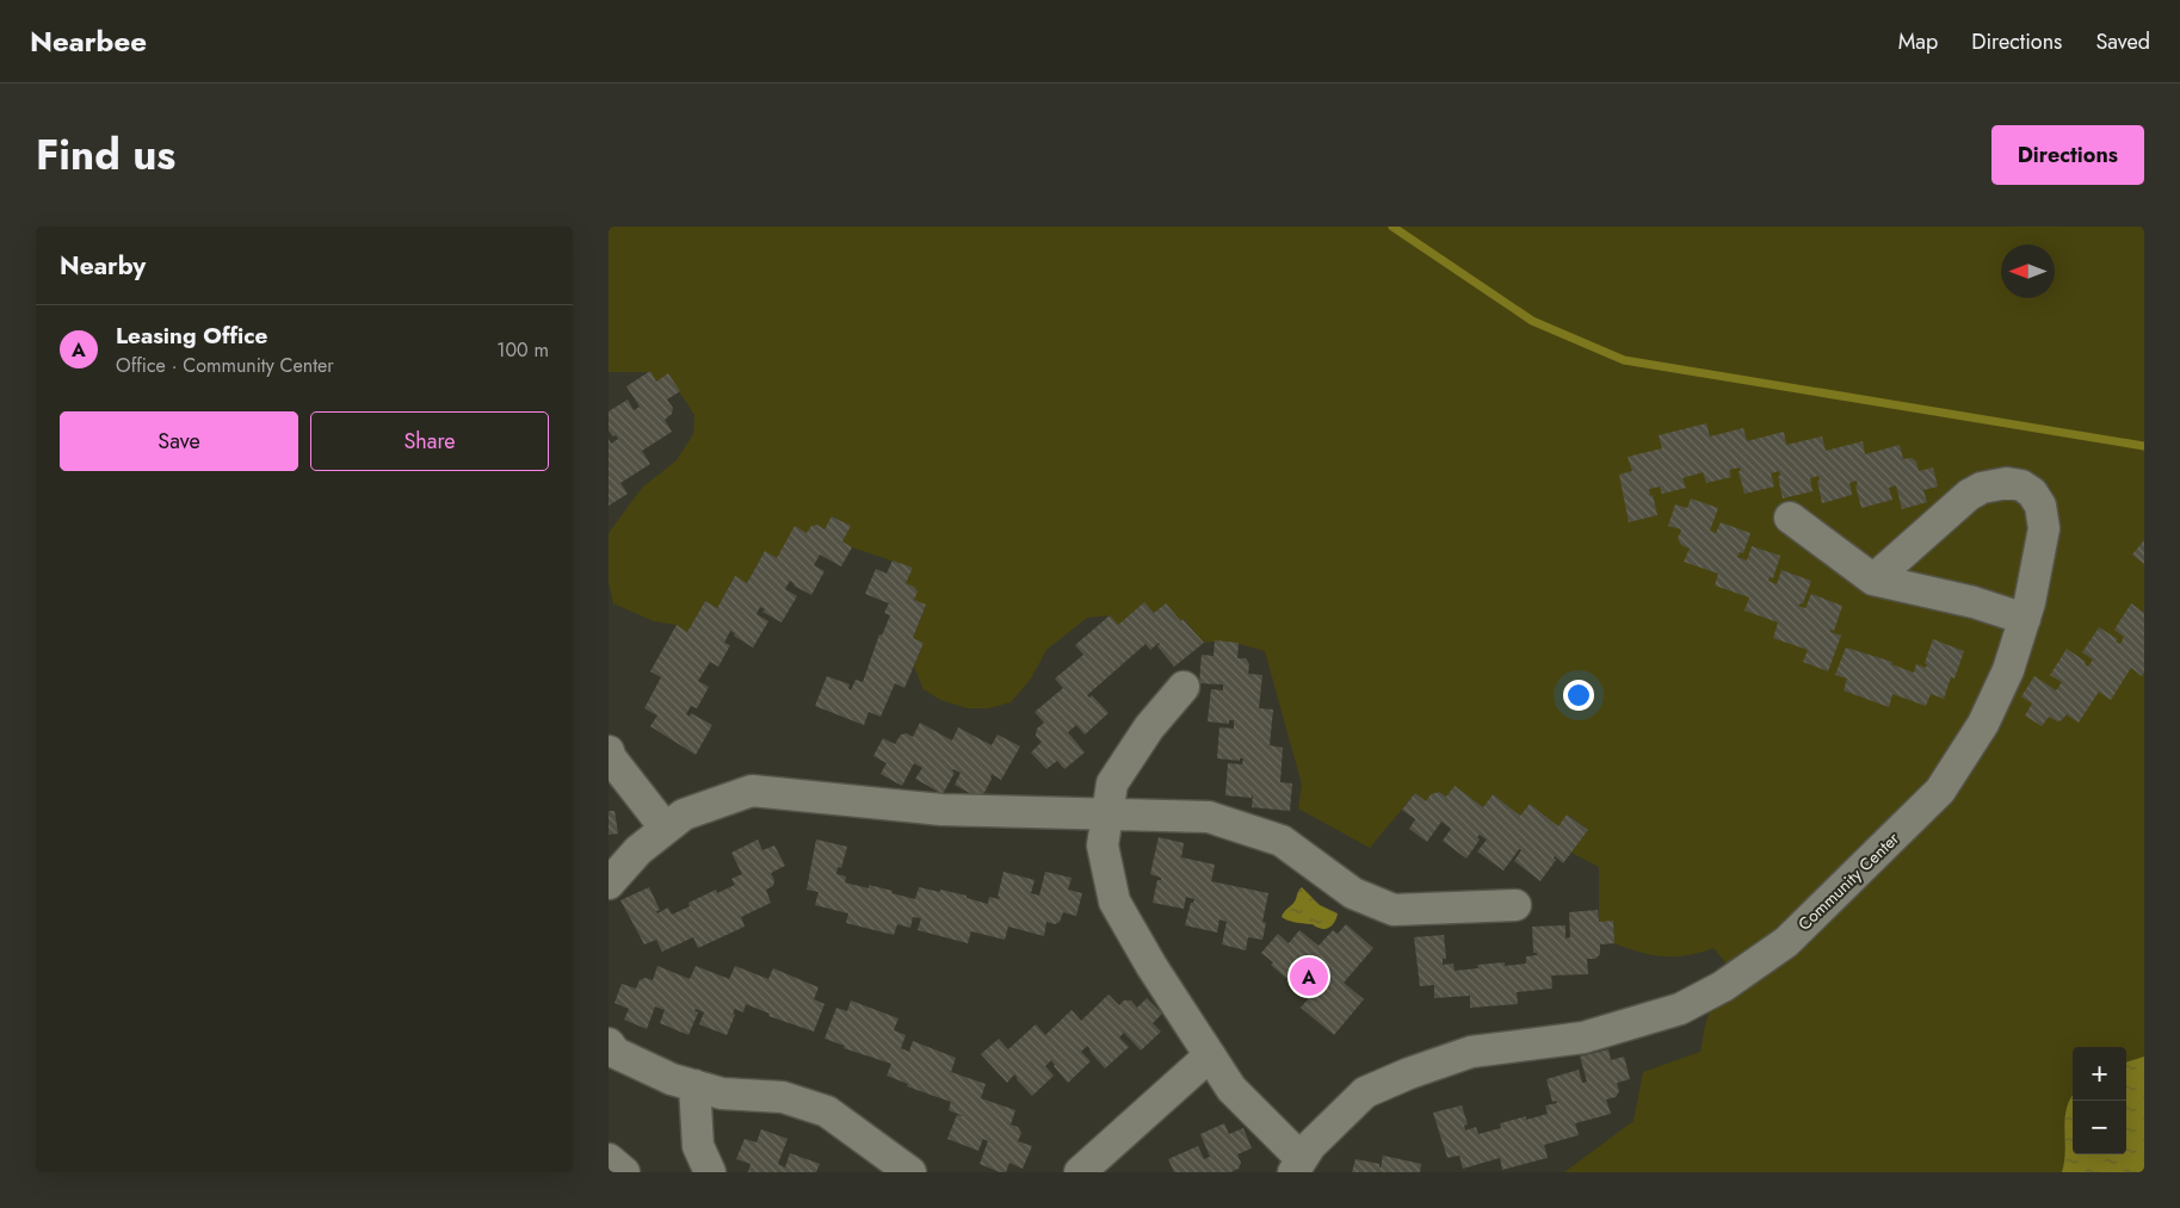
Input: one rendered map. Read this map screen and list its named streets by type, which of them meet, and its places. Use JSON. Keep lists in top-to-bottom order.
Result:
{
  "streets": {
    "street": ["Community Center"]
  },
  "north": "left",
  "page": {
    "header": "Nearbee",
    "nav": ["Map", "Directions", "Saved"],
    "title": "Find us",
    "buttons": [
      "Directions",
      ["Save", "Share"]
    ],
    "heading": "Nearby",
    "list": [
      {
        "mark": "A",
        "name": "Leasing Office",
        "note": "Office · Community Center",
        "value": "100 m"
      }
    ],
    "pins": "A",
    "map_buttons": ["+", "−"]
  }
}
